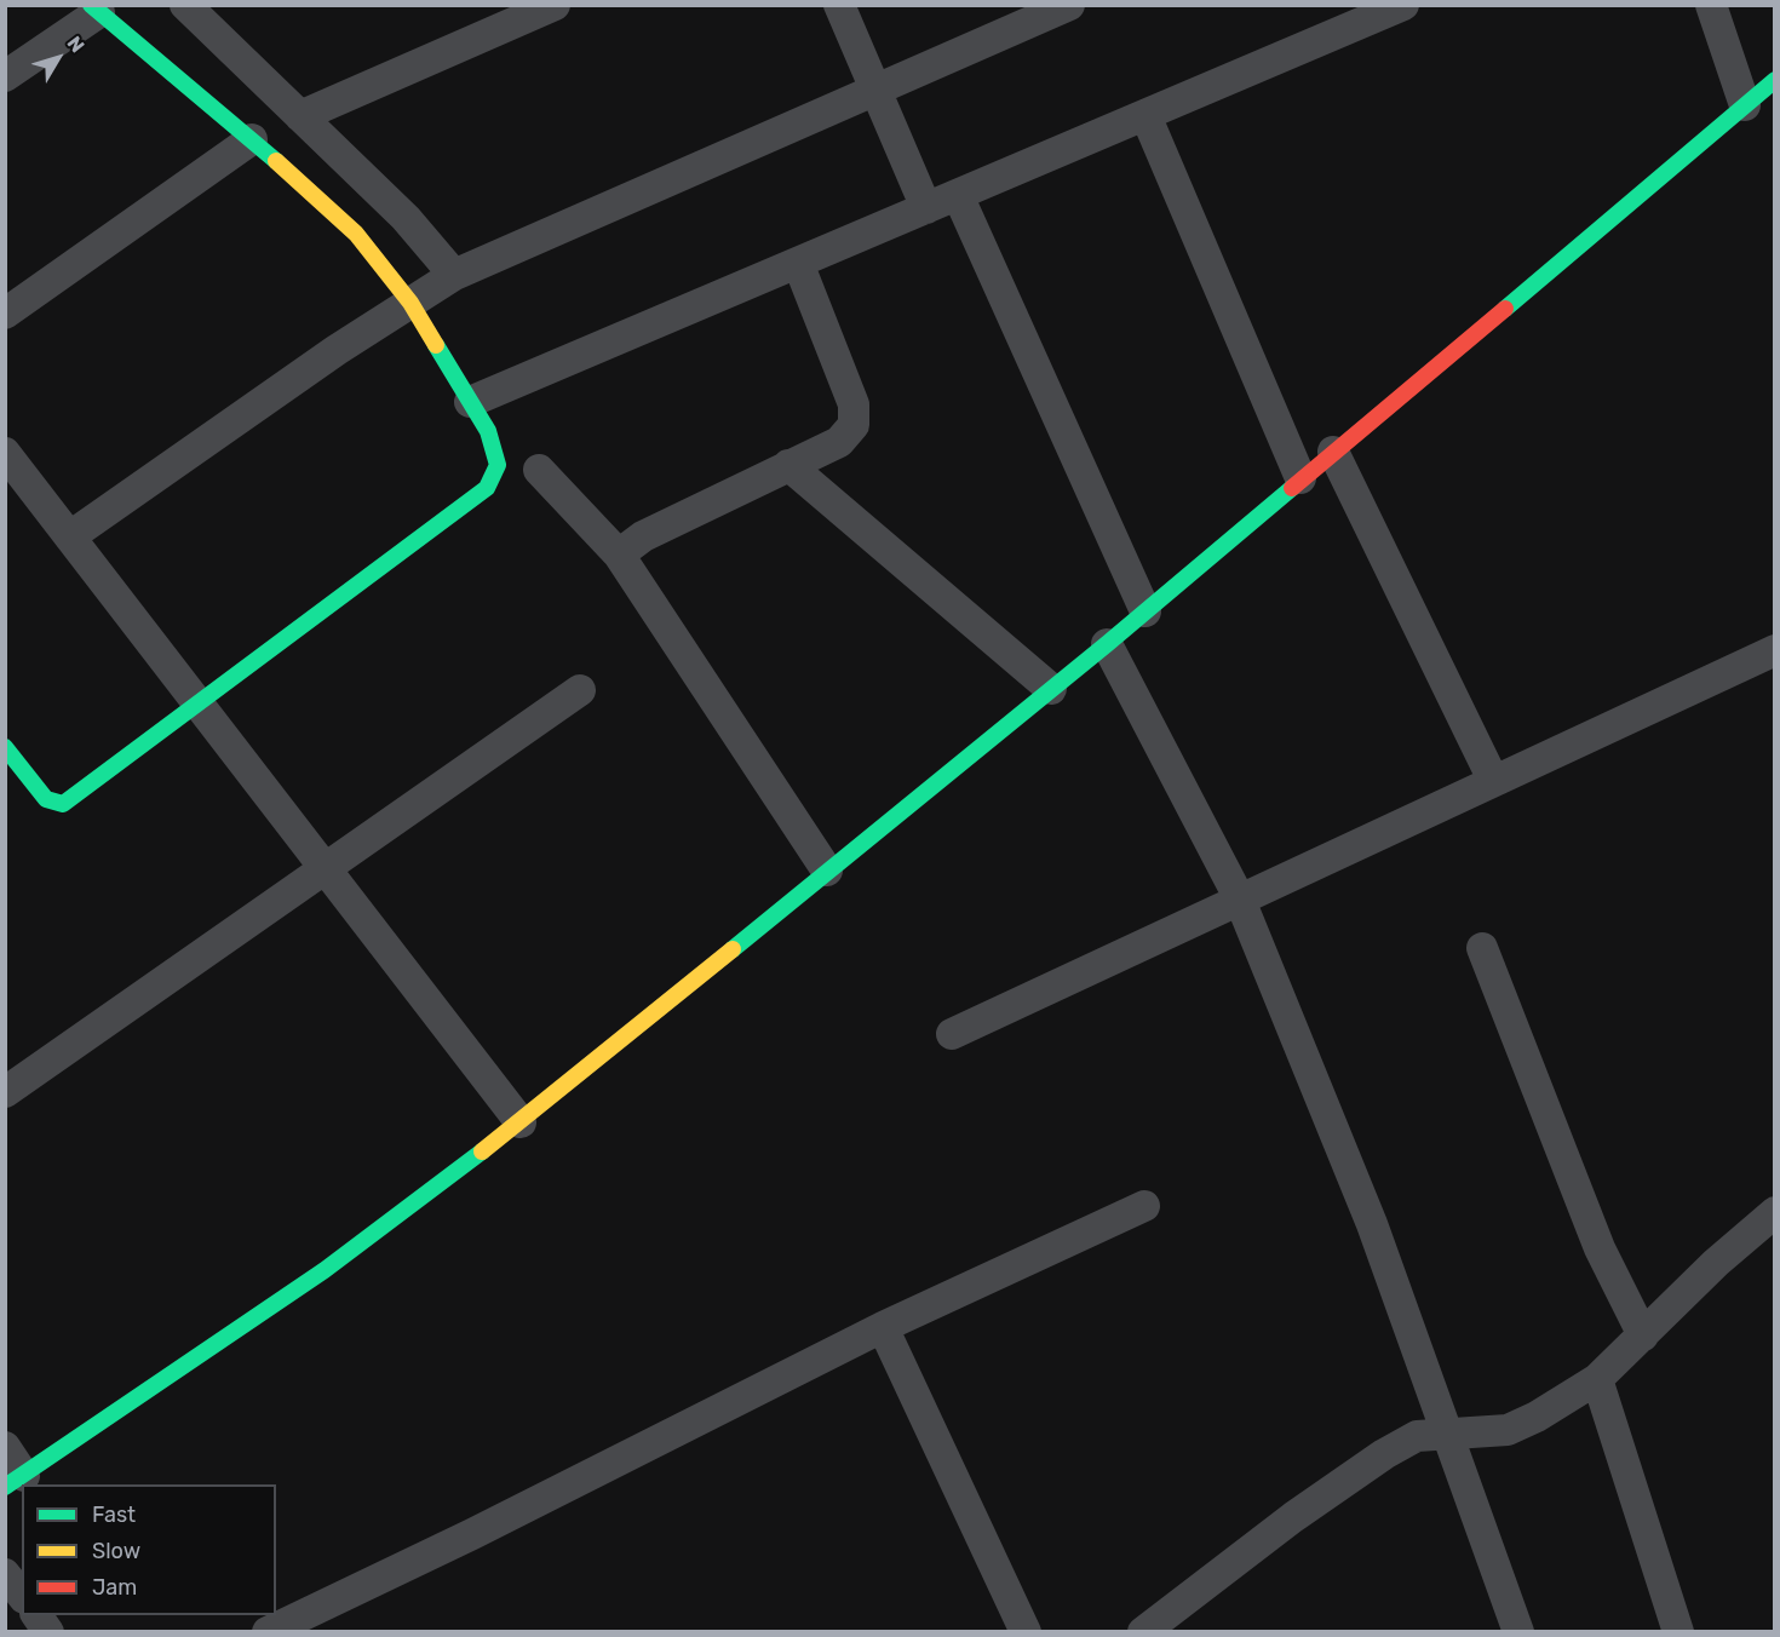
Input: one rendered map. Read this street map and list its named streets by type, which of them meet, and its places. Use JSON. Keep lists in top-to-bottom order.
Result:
{
  "legend": ["Fast", "Slow", "Jam"],
  "north": "top right"
}
